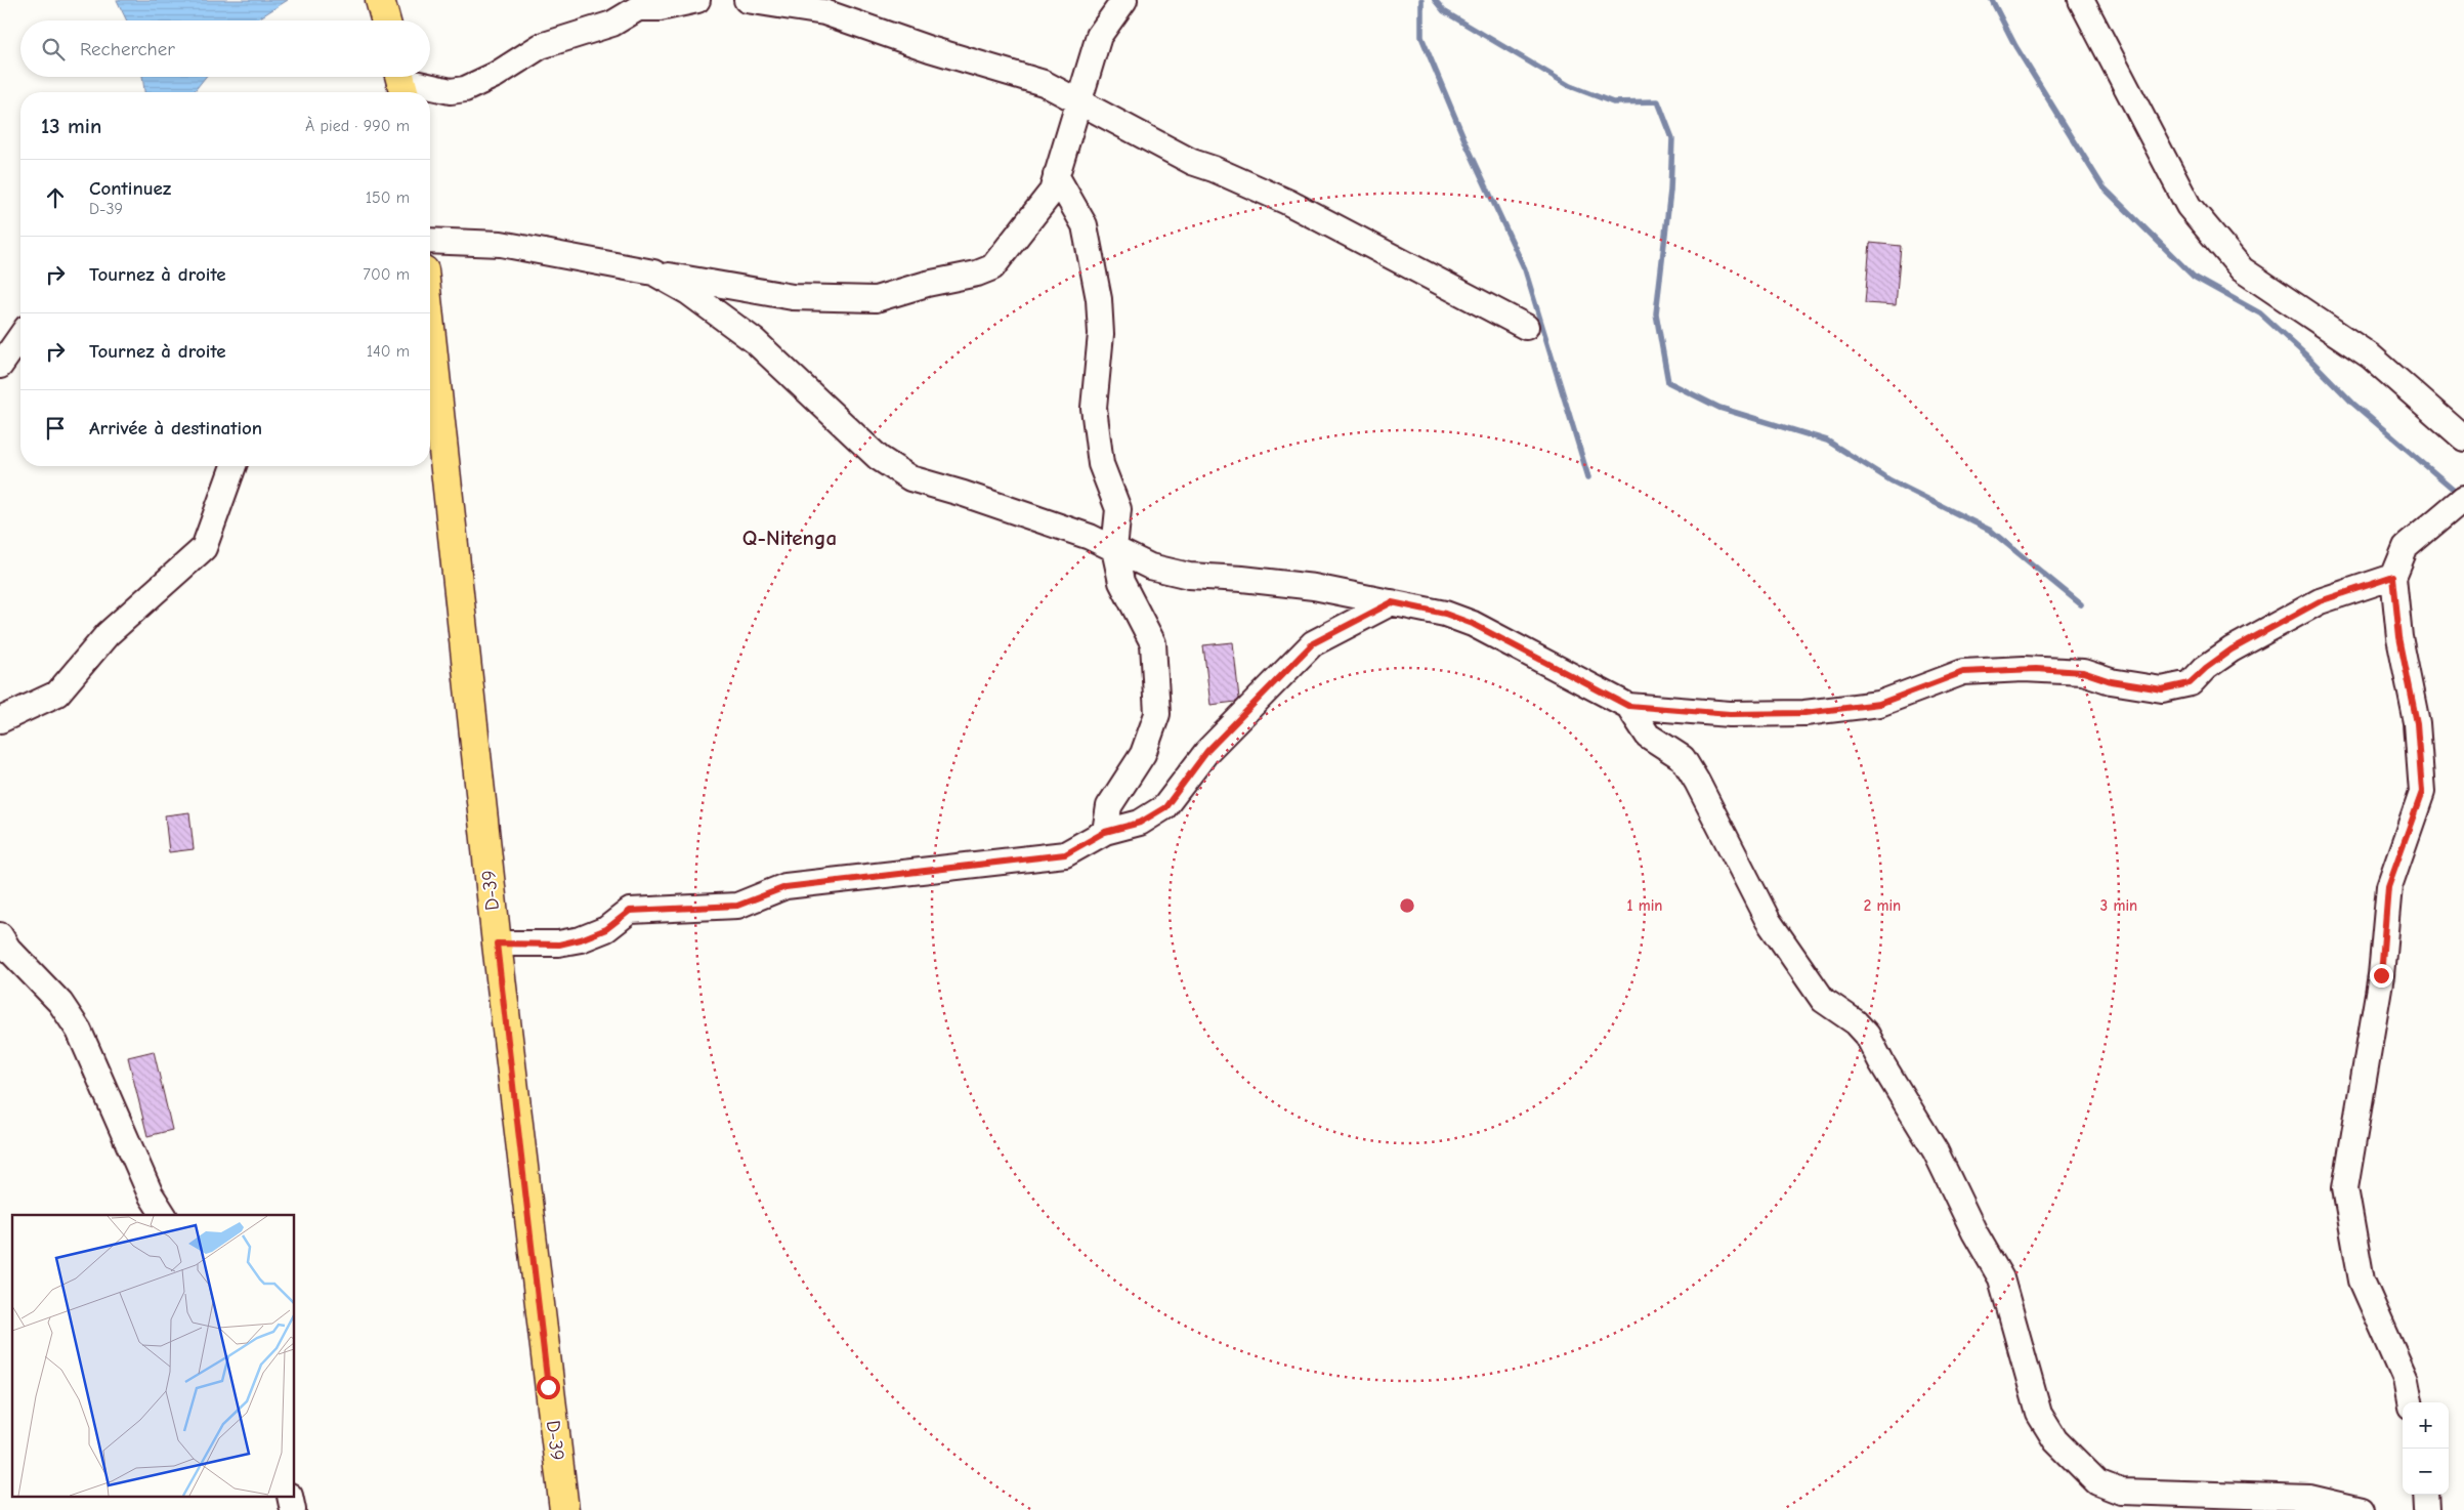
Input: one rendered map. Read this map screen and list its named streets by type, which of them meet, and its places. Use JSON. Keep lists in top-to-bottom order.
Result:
{
  "streets": {
    "main road": ["D-39"]
  },
  "districts": ["Q-Nitenga"],
  "page": {
    "search": "Rechercher",
    "heading": ["13 min", "À pied · 990 m"],
    "list": [
      ["Continuez", "D-39", "150 m"],
      ["Tournez à droite", "700 m"],
      ["Tournez à droite", "140 m"],
      "Arrivée à destination"
    ],
    "map_buttons": ["+", "−"]
  },
  "rings": ["1 min", "2 min", "3 min"]
}
